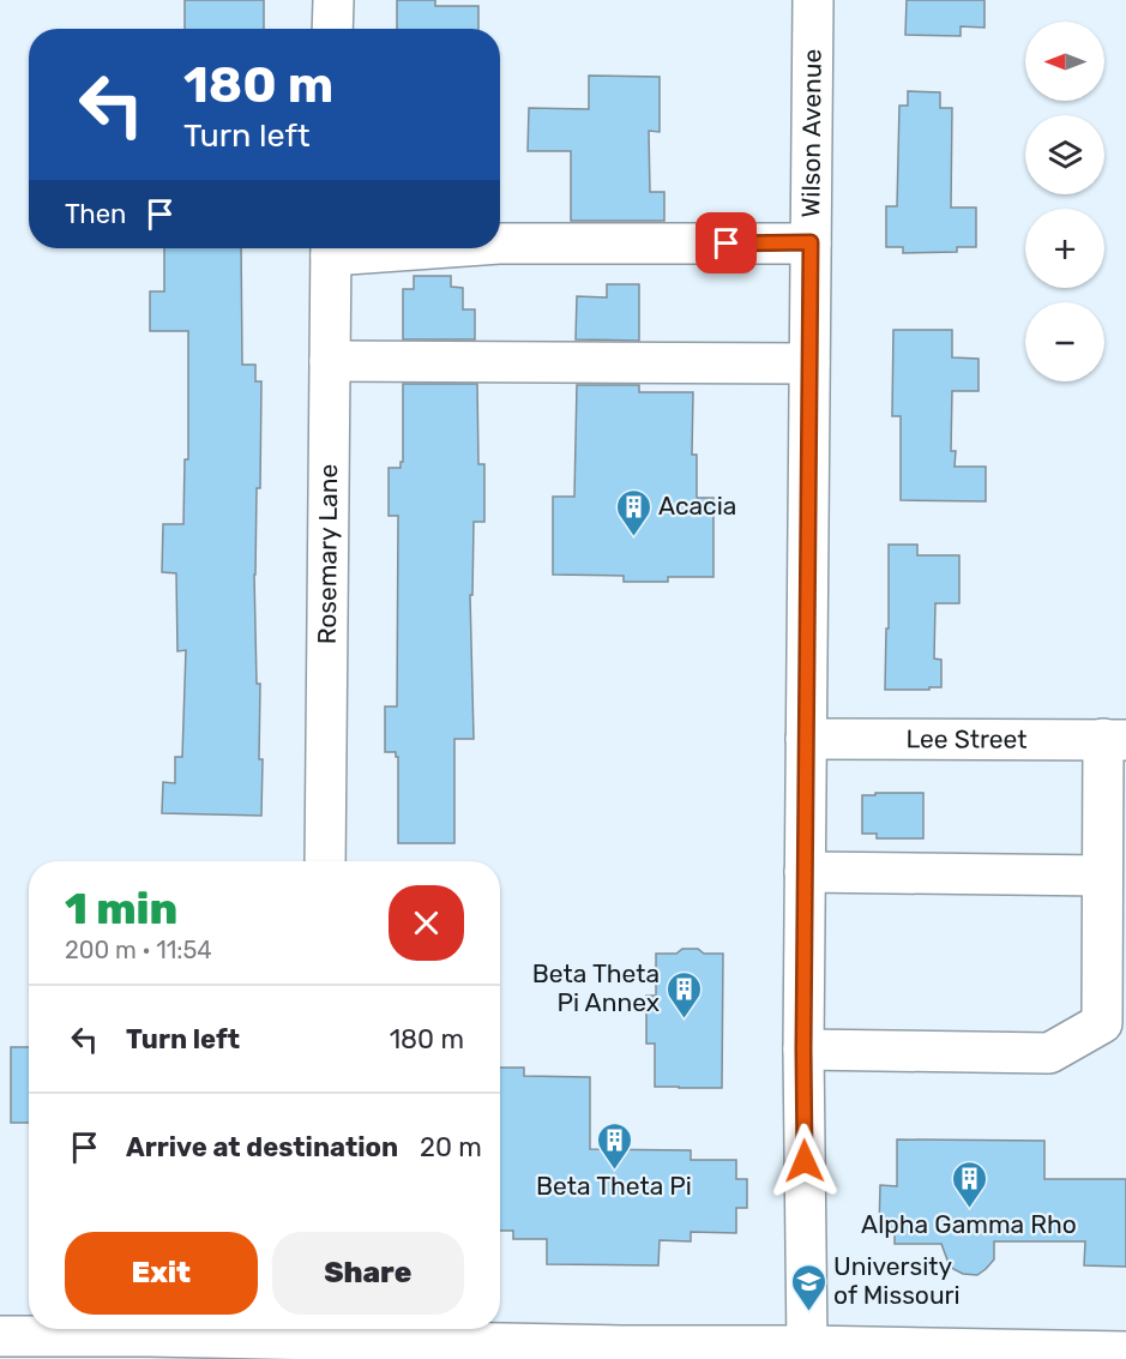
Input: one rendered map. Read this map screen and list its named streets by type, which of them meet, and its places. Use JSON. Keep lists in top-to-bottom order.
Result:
{
  "streets": {
    "street": ["Wilson Avenue", "Rosemary Lane", "Lee Street"]
  },
  "crossings": [
    ["Wilson Avenue", "Lee Street"]
  ],
  "places": {
    "building": [
      "Acacia",
      "Beta Theta Pi Annex",
      "Beta Theta Pi",
      "Alpha Gamma Rho"
    ],
    "school or university": ["University of Missouri"]
  },
  "north": "left",
  "page": {
    "map_buttons": ["+", "−"],
    "turn": ["180 m", "Turn left"],
    "then": "Then",
    "heading": ["1 min", "200 m · 11:54"],
    "list": [
      {
        "name": "Turn left",
        "value": "180 m"
      },
      {
        "name": "Arrive at destination",
        "value": "20 m"
      }
    ],
    "buttons": ["Exit", "Share"]
  }
}
